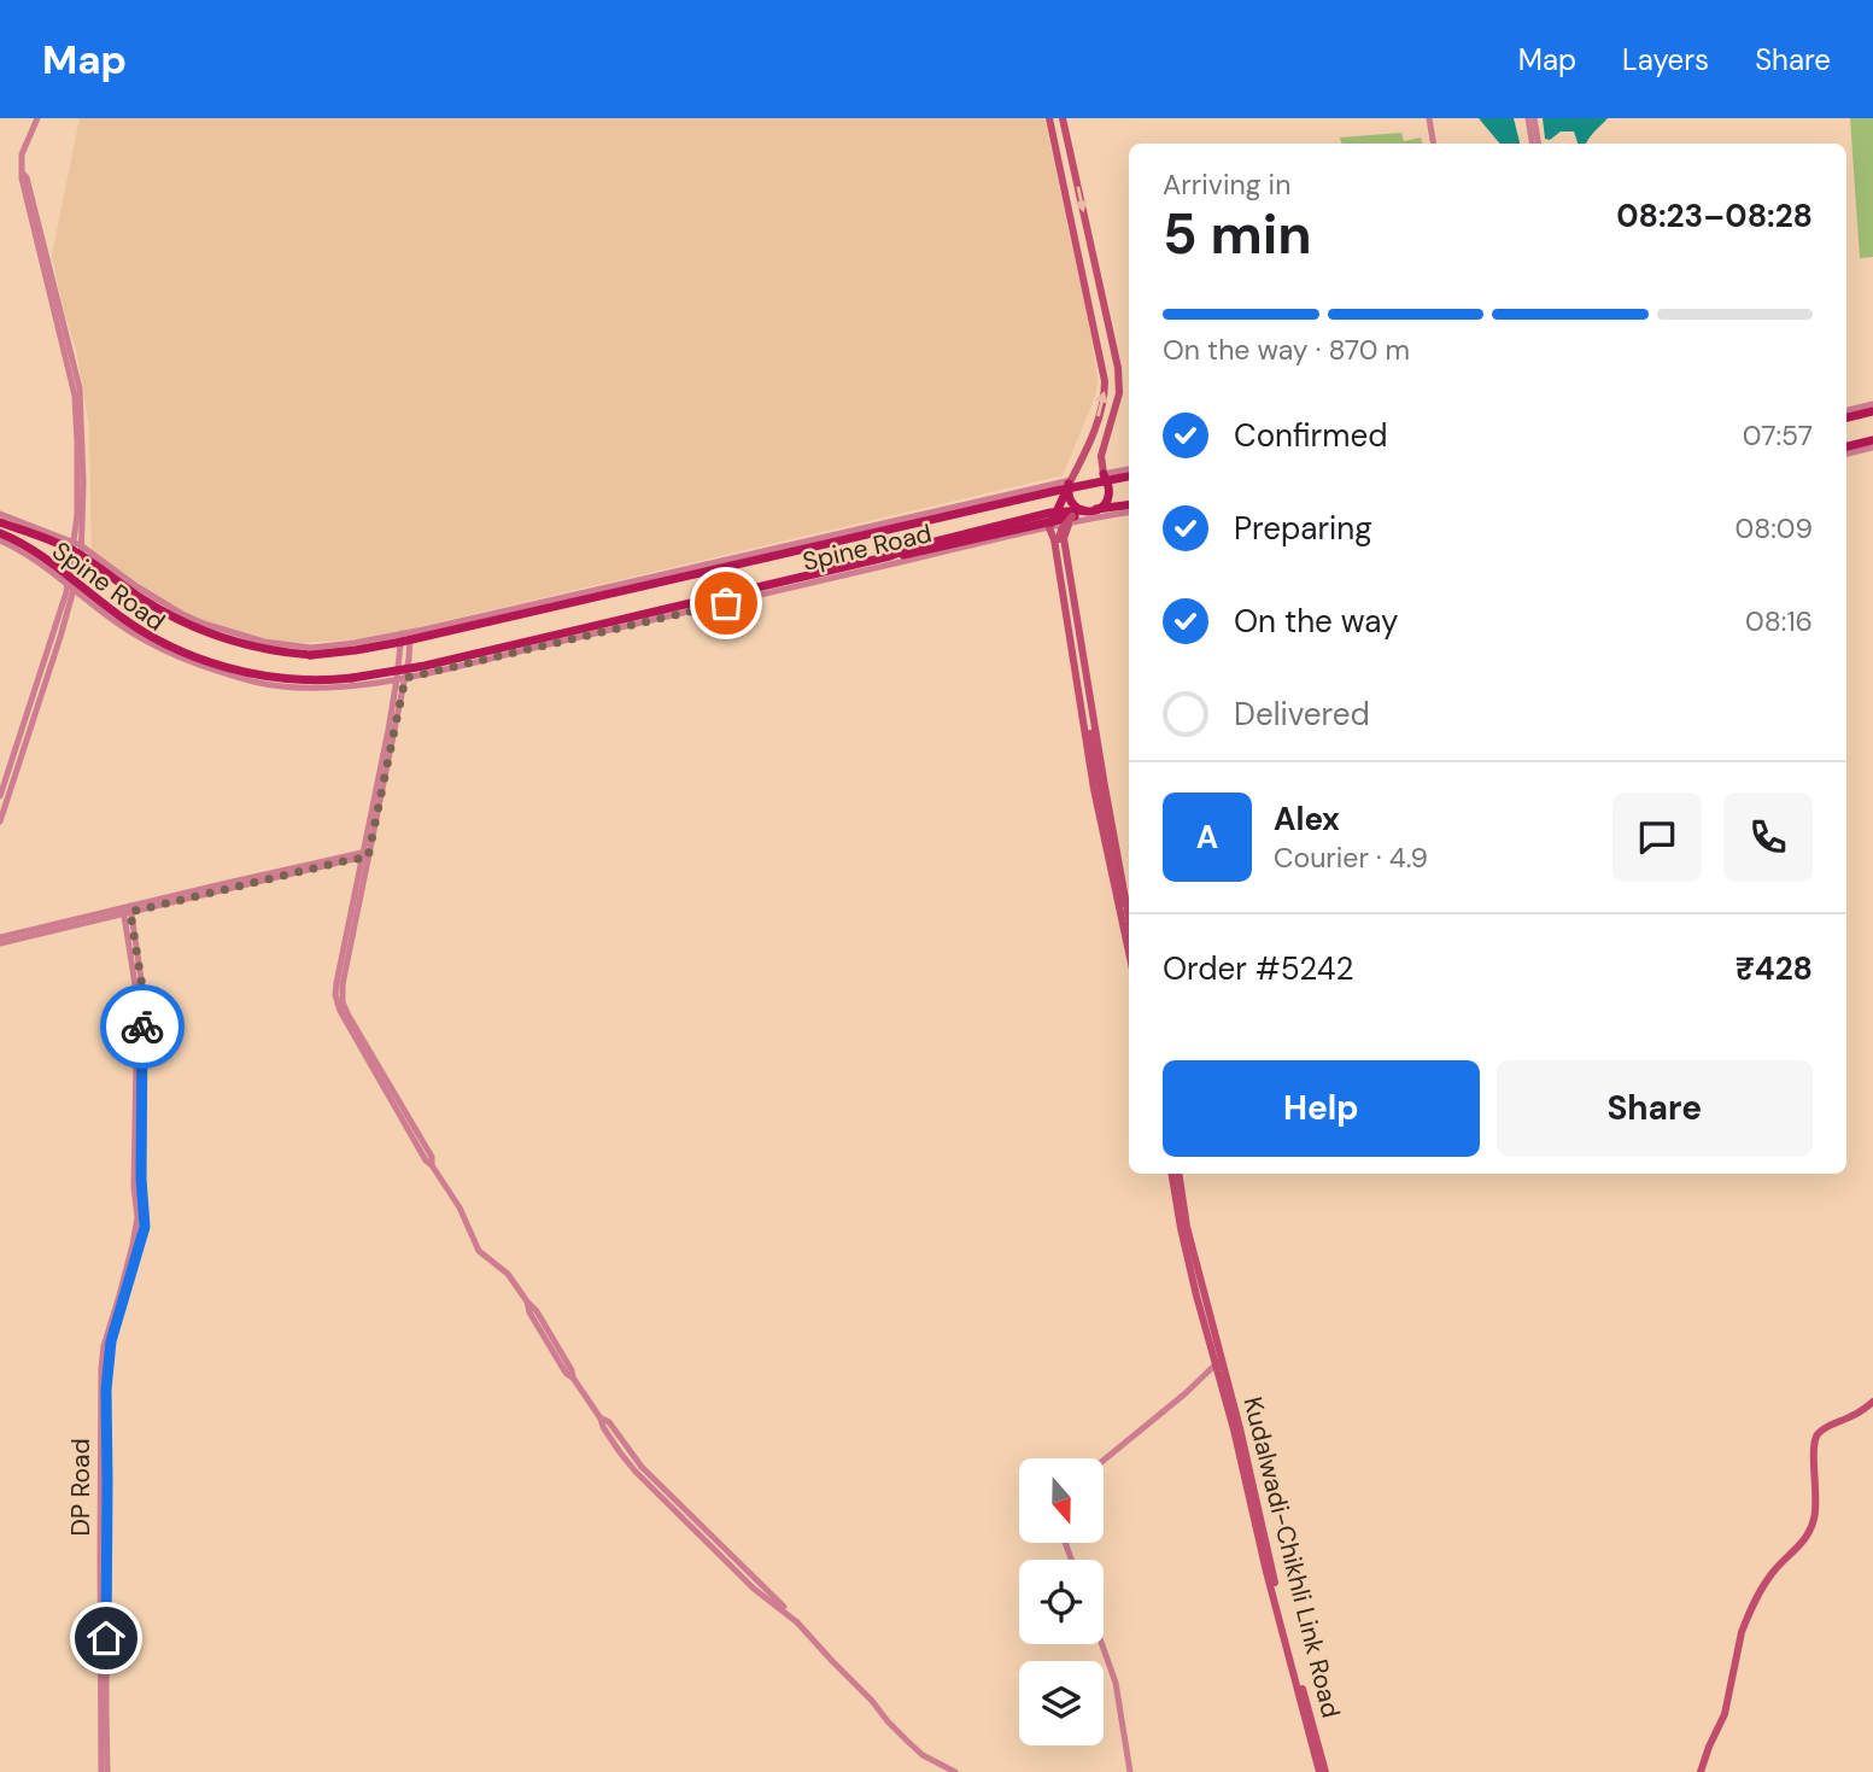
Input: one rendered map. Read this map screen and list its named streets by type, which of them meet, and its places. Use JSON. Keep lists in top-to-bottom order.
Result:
{
  "streets": {
    "main road": ["Spine Road", "Kudalwadi-Chikhli Link Road"],
    "street": ["DP Road"]
  },
  "north": "bottom",
  "page": {
    "header": "Map",
    "nav": ["Map", "Layers", "Share"],
    "heading": ["5 min", "Arriving in", "08:23–08:28"],
    "panel": [
      "Alex",
      "Courier · 4.9",
      "Order #5242",
      "₹428"
    ],
    "bar": "On the way · 870 m",
    "list": [
      ["Confirmed", "07:57"],
      ["Preparing", "08:09"],
      ["On the way", "08:16"],
      "Delivered"
    ],
    "round": "A",
    "buttons": ["Help", "Share"]
  }
}
